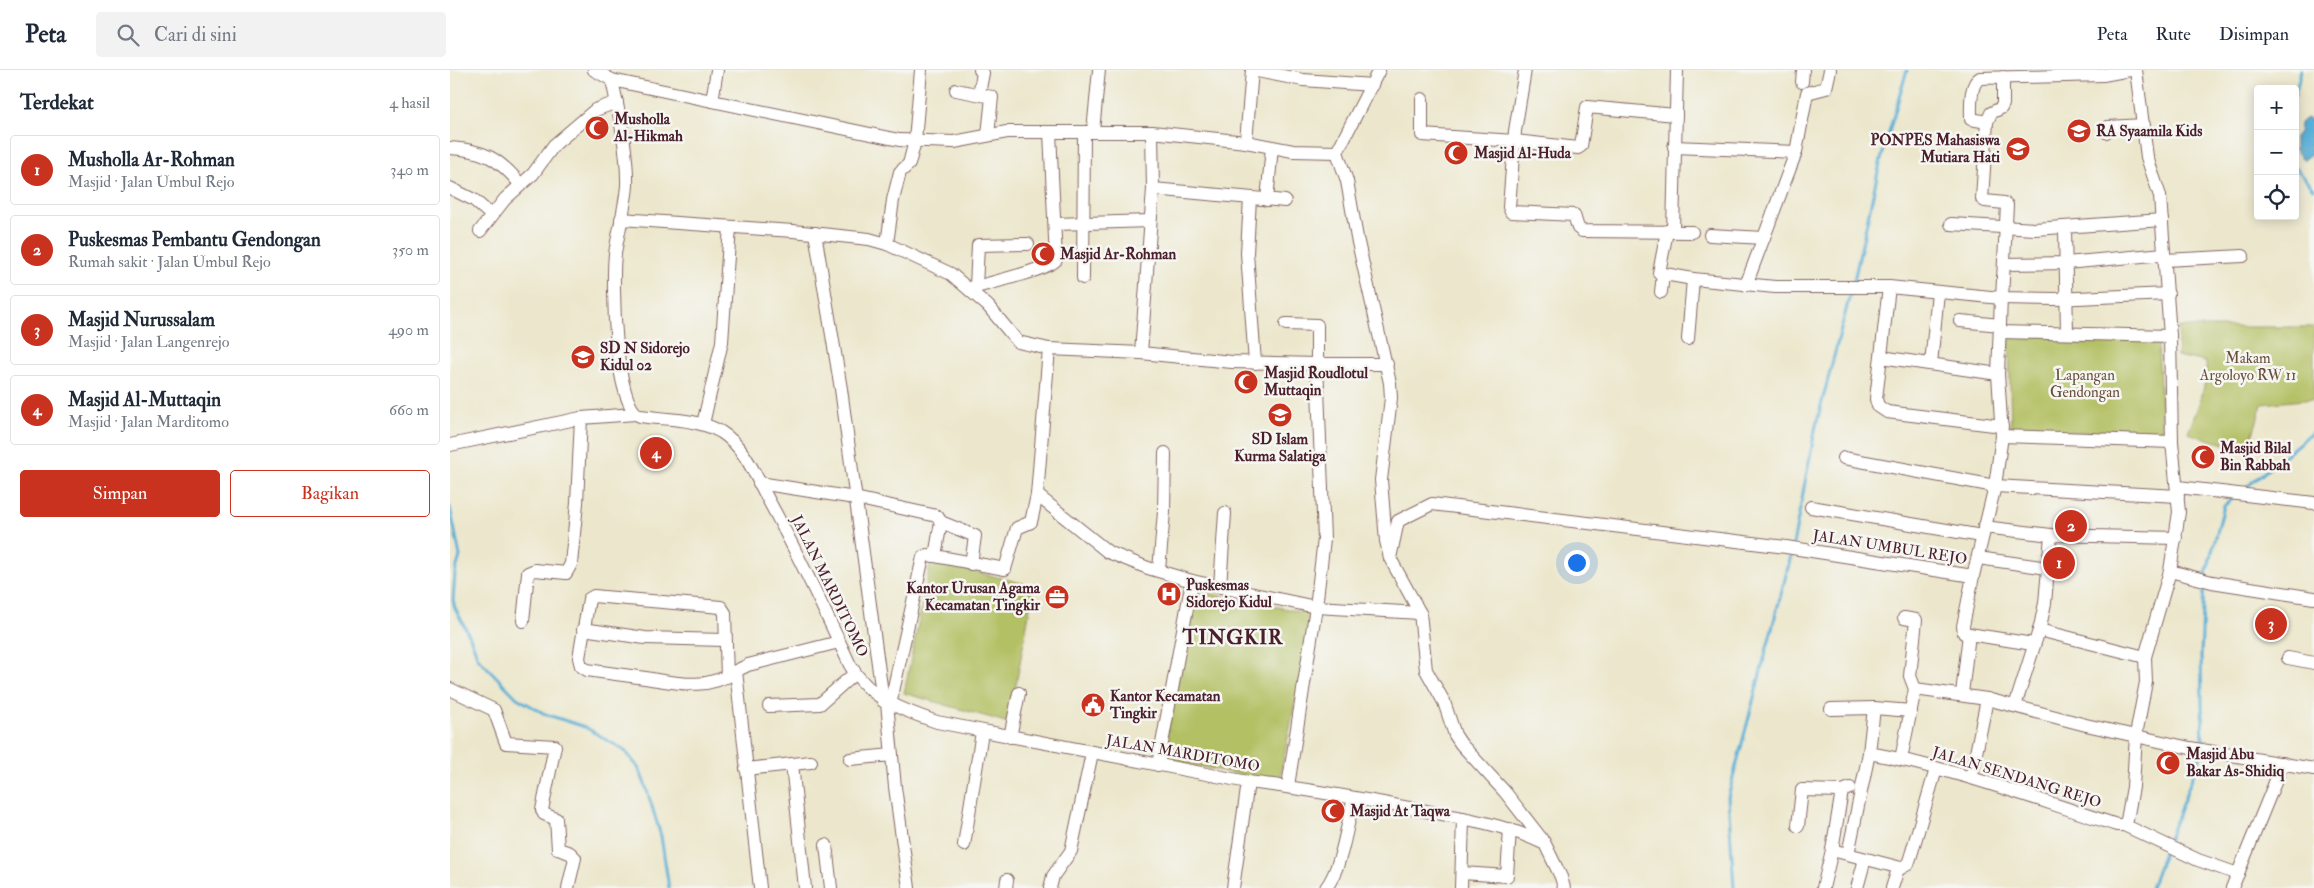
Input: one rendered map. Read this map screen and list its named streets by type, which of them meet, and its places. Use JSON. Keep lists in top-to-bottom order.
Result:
{
  "streets": {
    "street": ["JALAN UMBUL REJO", "JALAN MARDITOMO", "JALAN SENDANG REJO"]
  },
  "districts": ["TINGKIR"],
  "parks": ["Makam Argoloyo RW 11", "Lapangan Gendongan"],
  "places": {
    "mosque": [
      "Musholla Al-Hikmah",
      "Masjid Al-Huda",
      "Masjid Ar-Rohman",
      "Masjid Roudlotul Muttaqin",
      "Masjid Bilal Bin Rabbah",
      "Masjid Abu Bakar As-Shidiq",
      "Masjid At Taqwa"
    ],
    "school or university": [
      "RA Syaamila Kids",
      "PONPES Mahasiswa Mutiara Hati",
      "SD N Sidorejo Kidul 02",
      "SD Islam Kurma Salatiga"
    ],
    "hospital": ["Puskesmas Sidorejo Kidul"],
    "office": ["Kantor Urusan Agama Kecamatan Tingkir"],
    "public building": ["Kantor Kecamatan Tingkir"]
  },
  "page": {
    "header": "Peta",
    "search": "Cari di sini",
    "nav": ["Peta", "Rute", "Disimpan"],
    "heading": ["Terdekat", "4 hasil"],
    "map_buttons": ["+", "−"],
    "list": [
      {
        "mark": "1",
        "name": "Musholla Ar-Rohman",
        "note": "Masjid · Jalan Umbul Rejo",
        "value": "340 m"
      },
      {
        "mark": "2",
        "name": "Puskesmas Pembantu Gendongan",
        "note": "Rumah sakit · Jalan Umbul Rejo",
        "value": "350 m"
      },
      {
        "mark": "3",
        "name": "Masjid Nurussalam",
        "note": "Masjid · Jalan Langenrejo",
        "value": "490 m"
      },
      {
        "mark": "4",
        "name": "Masjid Al-Muttaqin",
        "note": "Masjid · Jalan Marditomo",
        "value": "660 m"
      }
    ],
    "pins": [
      "4",
      "2",
      "1",
      "3"
    ],
    "buttons": ["Simpan", "Bagikan"]
  }
}
